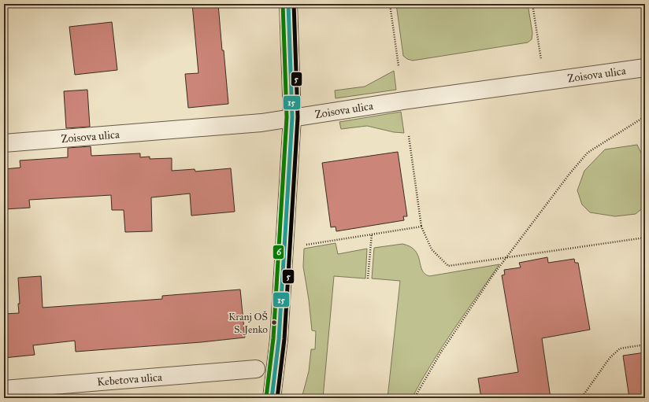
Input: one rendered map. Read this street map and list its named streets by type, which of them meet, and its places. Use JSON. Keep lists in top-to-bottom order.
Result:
{
  "streets": {
    "street": ["Zoisova ulica", "Kebetova ulica"]
  },
  "places": ["Kranj OŠ S. Jenko"],
  "lines": ["transit line 15", "transit line 5", "transit line 6"]
}
